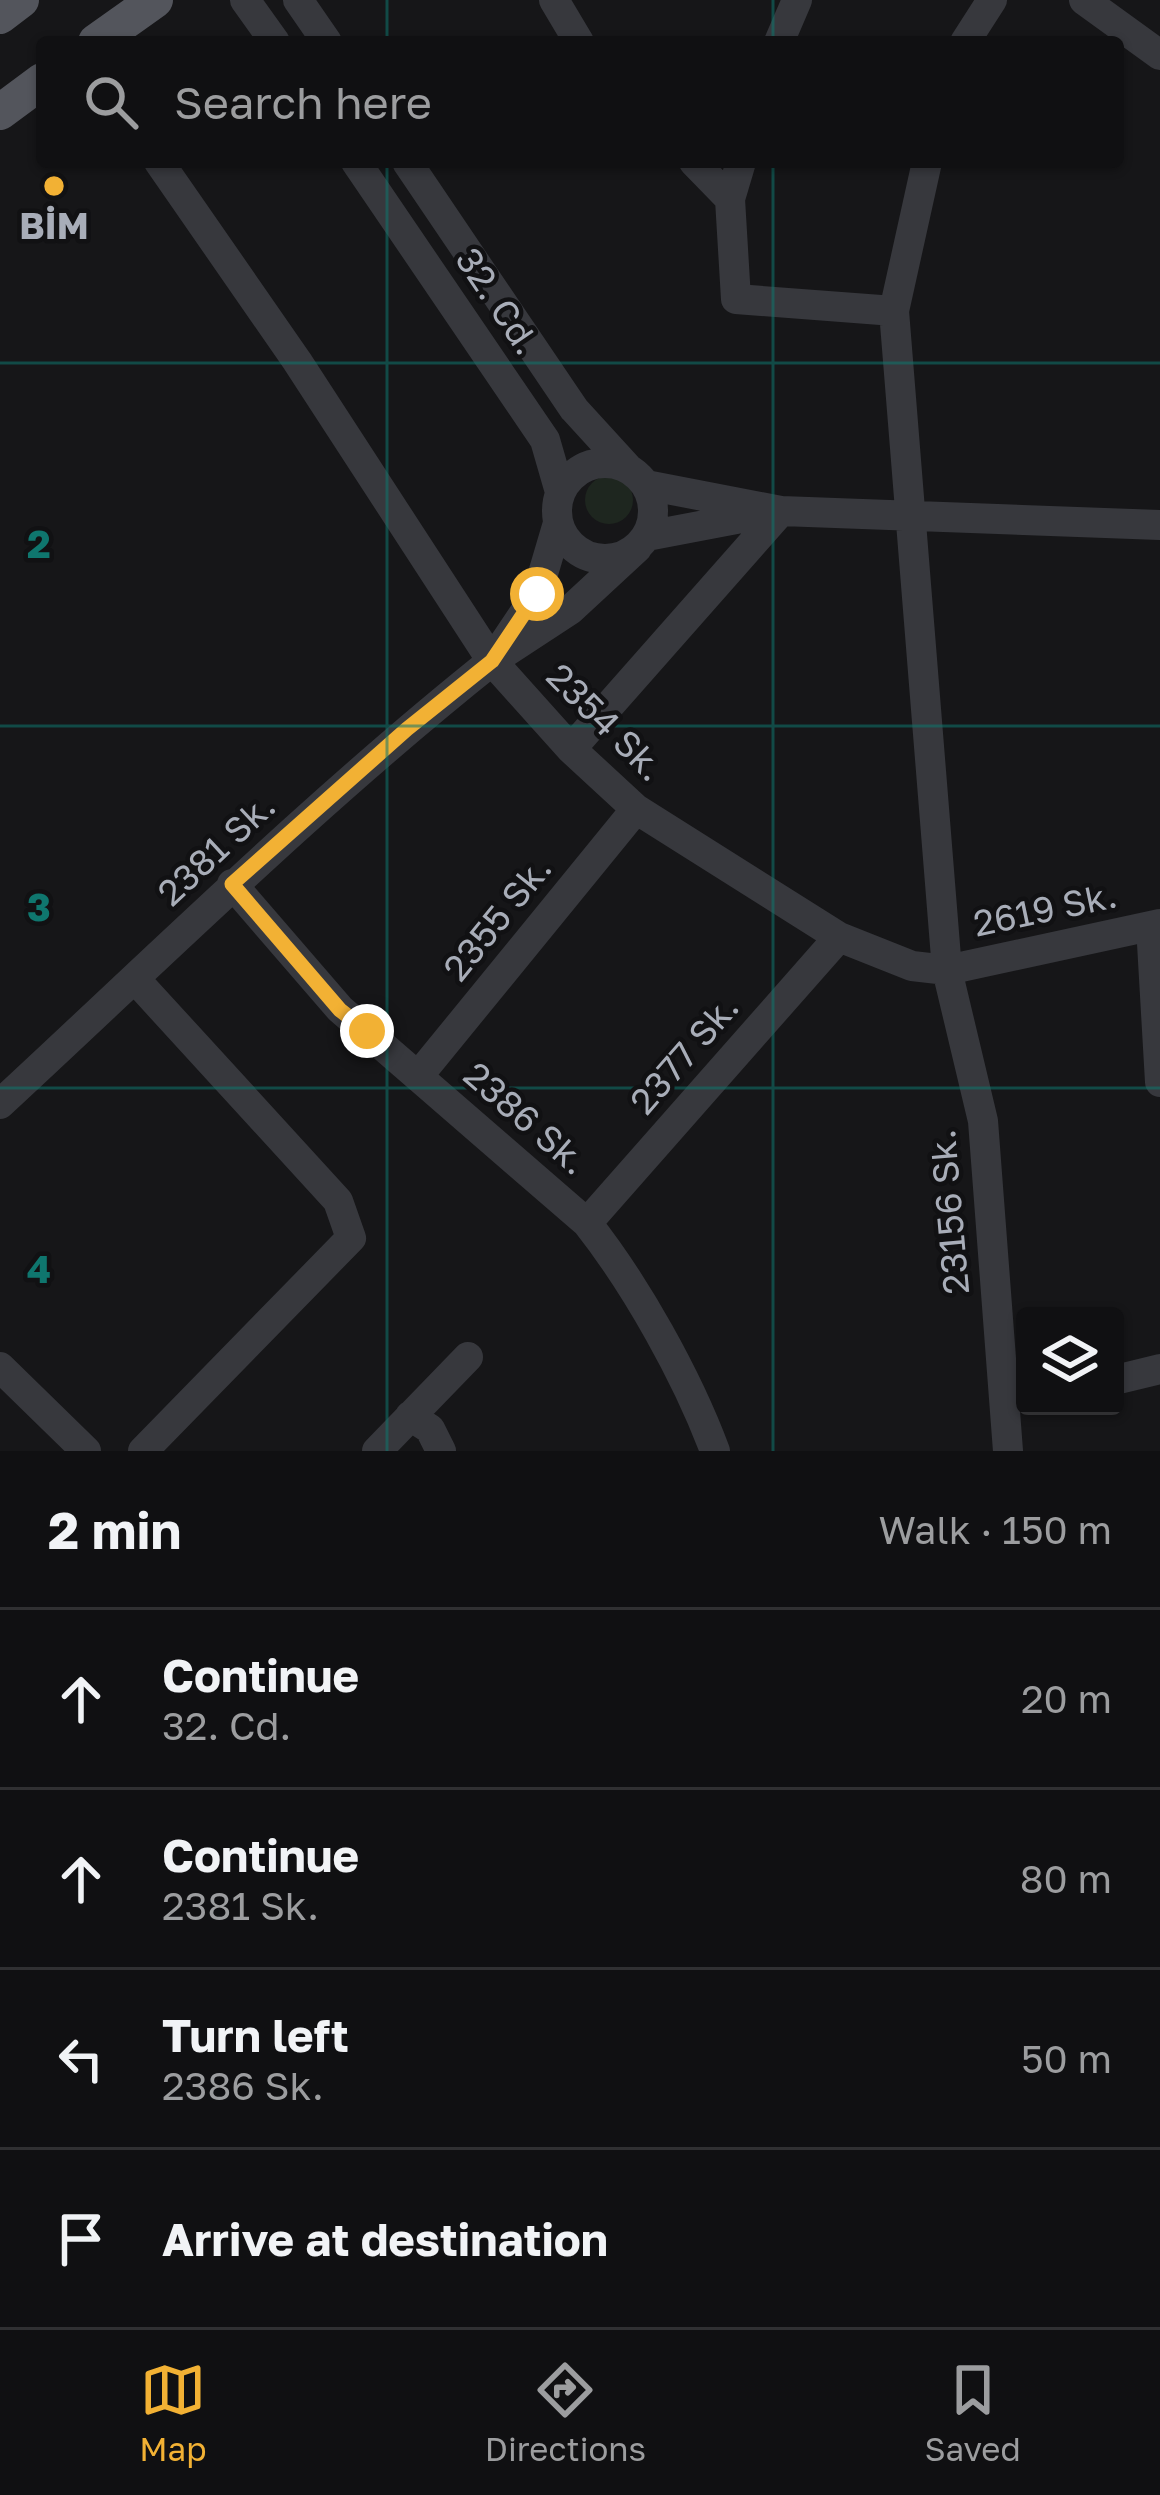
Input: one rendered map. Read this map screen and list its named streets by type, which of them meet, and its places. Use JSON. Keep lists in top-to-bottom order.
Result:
{
  "streets": {
    "street": [
      "32. Cd.",
      "2354 Sk.",
      "2381 Sk.",
      "2619 Sk.",
      "2355 Sk.",
      "2377 Sk.",
      "2386 Sk.",
      "23156 Sk."
    ]
  },
  "crossings": [
    ["2354 Sk.", "2381 Sk."],
    ["2354 Sk.", "2619 Sk."],
    ["2354 Sk.", "2355 Sk."],
    ["2354 Sk.", "2377 Sk."],
    ["2354 Sk.", "23156 Sk."],
    ["2381 Sk.", "2386 Sk."],
    ["2619 Sk.", "23156 Sk."],
    ["2355 Sk.", "2386 Sk."],
    ["2377 Sk.", "2386 Sk."]
  ],
  "places": ["BİM"],
  "page": {
    "search": "Search here",
    "heading": ["2 min", "Walk · 150 m"],
    "list": [
      ["Continue", "32. Cd.", "20 m"],
      ["Continue", "2381 Sk.", "80 m"],
      ["Turn left", "2386 Sk.", "50 m"],
      "Arrive at destination"
    ],
    "nav": ["Map", "Directions", "Saved"]
  },
  "grid": {
    "rows": ["2", "3", "4"]
  }
}
